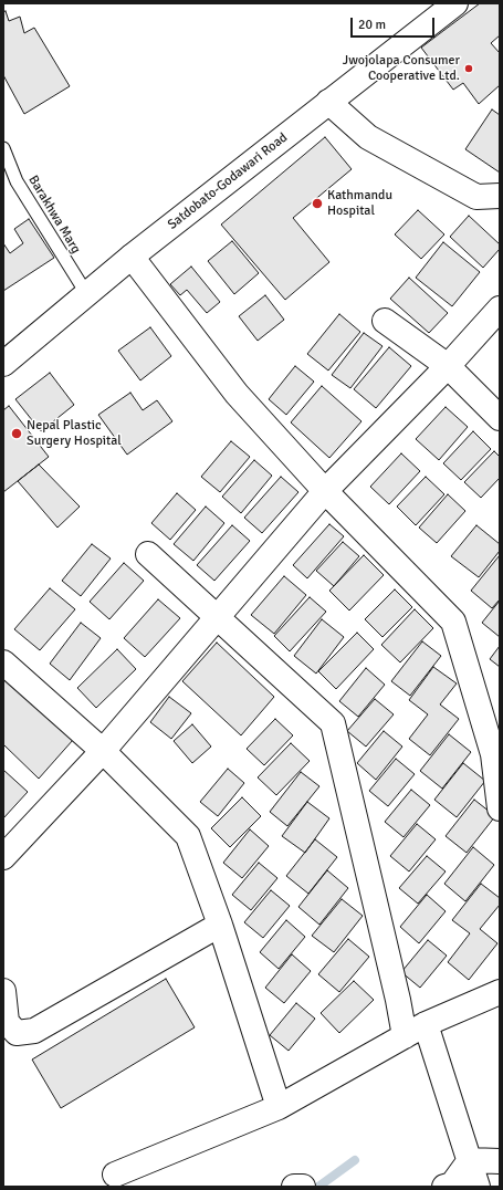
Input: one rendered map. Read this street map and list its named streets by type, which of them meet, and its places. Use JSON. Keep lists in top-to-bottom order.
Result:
{
  "streets": {
    "street": ["Satdobato-Godawari Road"],
    "lane": ["Barakhwa Marg"]
  },
  "crossings": [
    ["Satdobato-Godawari Road", "Barakhwa Marg"]
  ],
  "places": ["Jwojolapa Consumer Cooperative Ltd.", "Kathmandu Hospital", "Nepal Plastic Surgery Hospital"],
  "scale_bar": "20 m"
}
